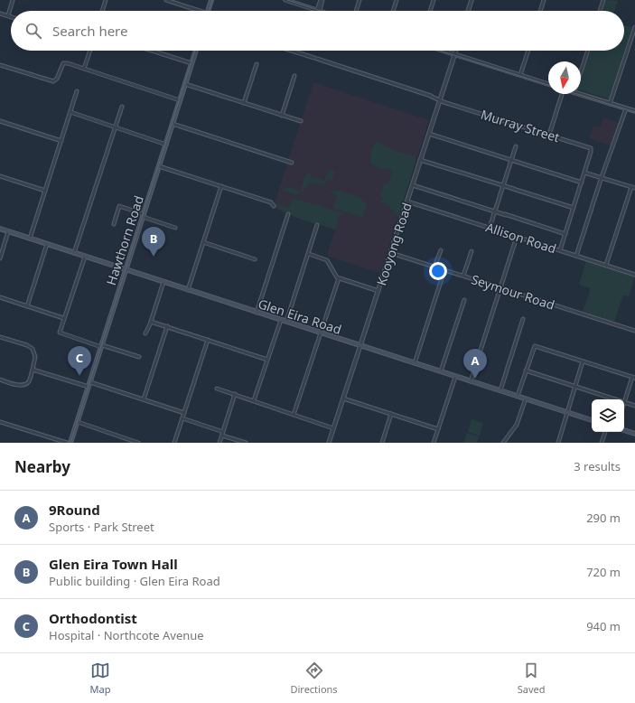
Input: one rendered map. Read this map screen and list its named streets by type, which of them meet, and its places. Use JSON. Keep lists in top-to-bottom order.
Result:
{
  "streets": {
    "main road": ["Hawthorn Road", "Glen Eira Road"],
    "street": [
      "Murray Street",
      "Allison Road",
      "Kooyong Road",
      "Seymour Road"
    ]
  },
  "crossings": [
    ["Murray Street", "Kooyong Road"],
    ["Allison Road", "Kooyong Road"],
    ["Hawthorn Road", "Glen Eira Road"],
    ["Kooyong Road", "Seymour Road"],
    ["Kooyong Road", "Glen Eira Road"]
  ],
  "north": "bottom",
  "page": {
    "search": "Search here",
    "pins": ["B", "C", "A"],
    "heading": ["Nearby", "3 results"],
    "list": [
      {
        "mark": "A",
        "name": "9Round",
        "note": "Sports · Park Street",
        "value": "290 m"
      },
      {
        "mark": "B",
        "name": "Glen Eira Town Hall",
        "note": "Public building · Glen Eira Road",
        "value": "720 m"
      },
      {
        "mark": "C",
        "name": "Orthodontist",
        "note": "Hospital · Northcote Avenue",
        "value": "940 m"
      }
    ],
    "nav": ["Map", "Directions", "Saved"]
  }
}
